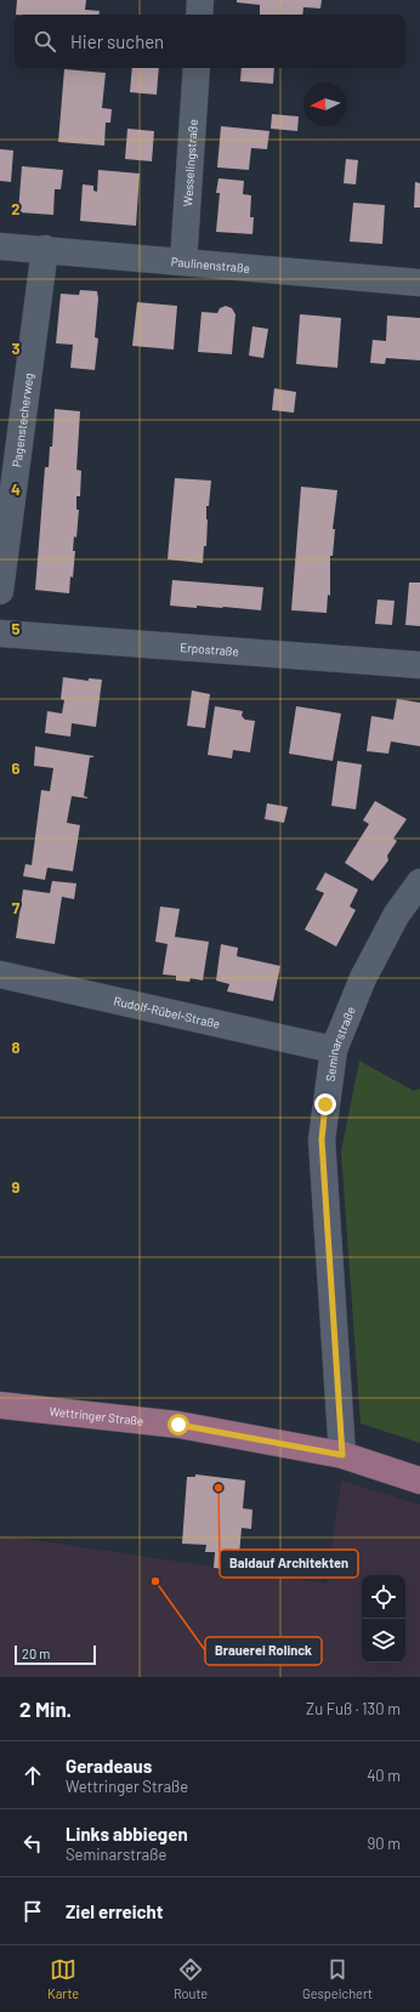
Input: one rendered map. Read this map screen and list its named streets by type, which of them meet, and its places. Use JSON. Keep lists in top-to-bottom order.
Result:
{
  "streets": {
    "main road": ["Wettringer Straße"],
    "street": [
      "Wesselingstraße",
      "Paulinenstraße",
      "Pagenstecherweg",
      "Erpostraße",
      "Rudolf-Rübel-Straße",
      "Seminarstraße"
    ]
  },
  "crossings": [
    ["Wesselingstraße", "Paulinenstraße"],
    ["Paulinenstraße", "Pagenstecherweg"],
    ["Rudolf-Rübel-Straße", "Seminarstraße"],
    ["Seminarstraße", "Wettringer Straße"]
  ],
  "places": ["Baldauf Architekten", "Brauerei Rolinck"],
  "scale_bar": "20 m",
  "north": "left",
  "page": {
    "search": "Hier suchen",
    "scale": "20 m",
    "heading": ["2 Min.", "Zu Fuß · 130 m"],
    "list": [
      ["Geradeaus", "Wettringer Straße", "40 m"],
      ["Links abbiegen", "Seminarstraße", "90 m"],
      "Ziel erreicht"
    ],
    "nav": ["Karte", "Route", "Gespeichert"]
  },
  "grid": {
    "rows": [
      "2",
      "3",
      "4",
      "5",
      "6",
      "7",
      "8",
      "9"
    ]
  }
}
